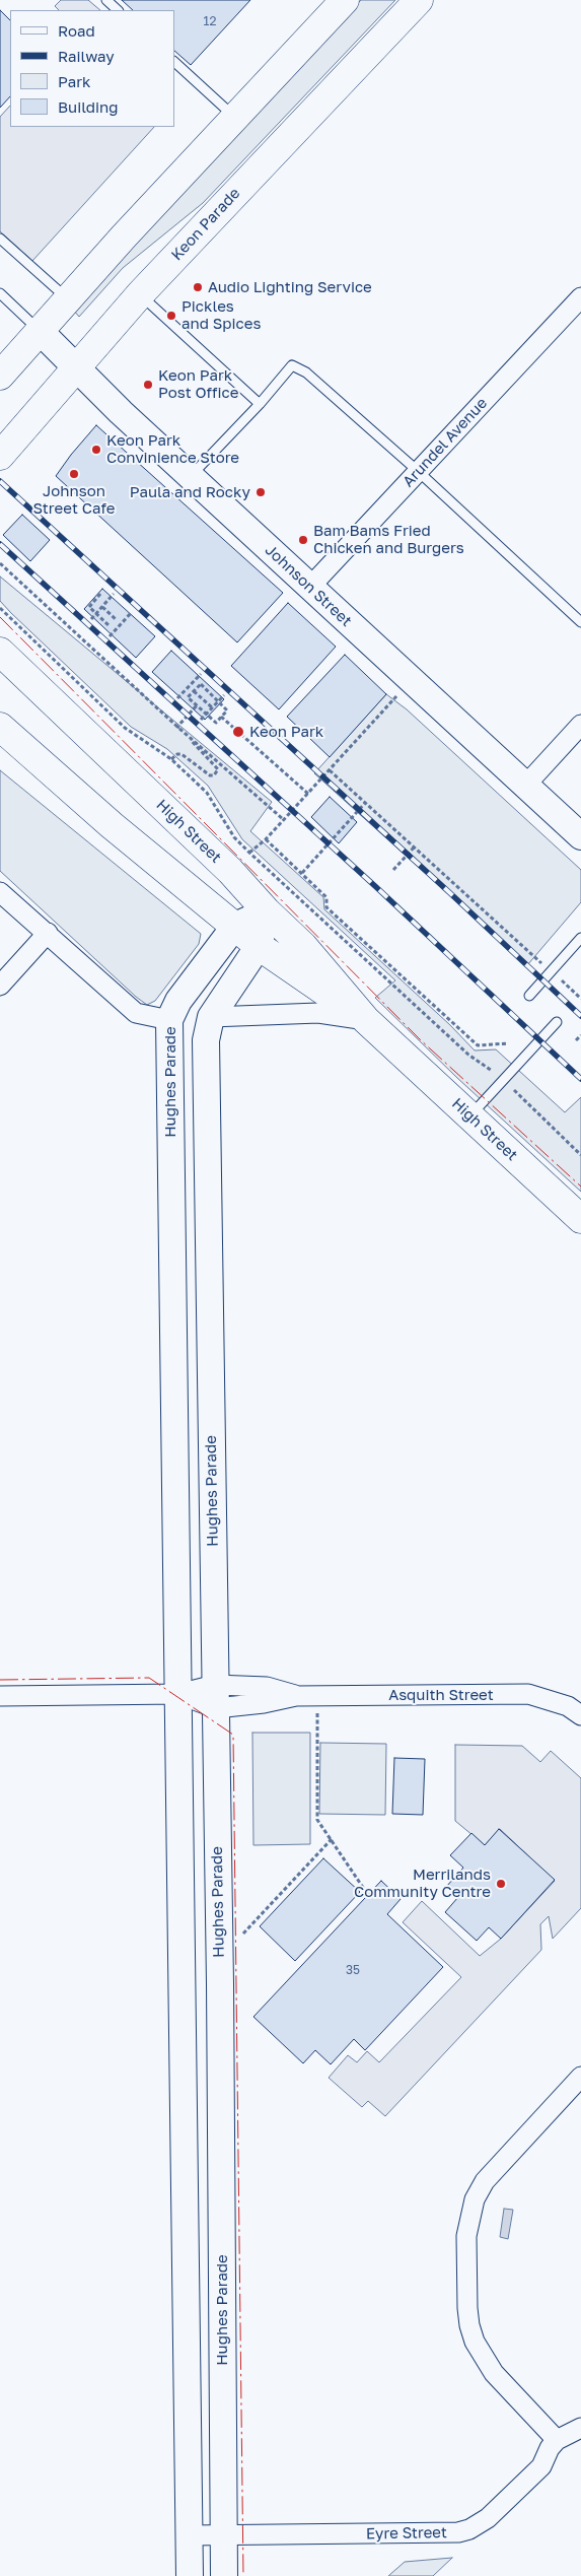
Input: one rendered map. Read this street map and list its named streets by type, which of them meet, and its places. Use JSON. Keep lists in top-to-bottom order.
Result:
{
  "streets": {
    "main road": ["Keon Parade", "High Street"],
    "street": [
      "Arundel Avenue",
      "Johnson Street",
      "Hughes Parade",
      "Asquith Street",
      "Eyre Street"
    ]
  },
  "crossings": [
    ["Keon Parade", "Johnson Street"],
    ["Arundel Avenue", "Johnson Street"],
    ["High Street", "Hughes Parade"],
    ["Hughes Parade", "Asquith Street"],
    ["Hughes Parade", "Eyre Street"]
  ],
  "places": [
    "Audio Lighting Service",
    "Pickles and Spices",
    "Keon Park Post Office",
    "Keon Park Convinience Store",
    "Johnson Street Cafe",
    "Paula and Rocky",
    "Bam Bams Fried Chicken and Burgers",
    "Keon Park",
    "Merrilands Community Centre"
  ],
  "house_numbers": ["12", "35"],
  "legend": [
    "Road",
    "Railway",
    "Park",
    "Building"
  ]
}
